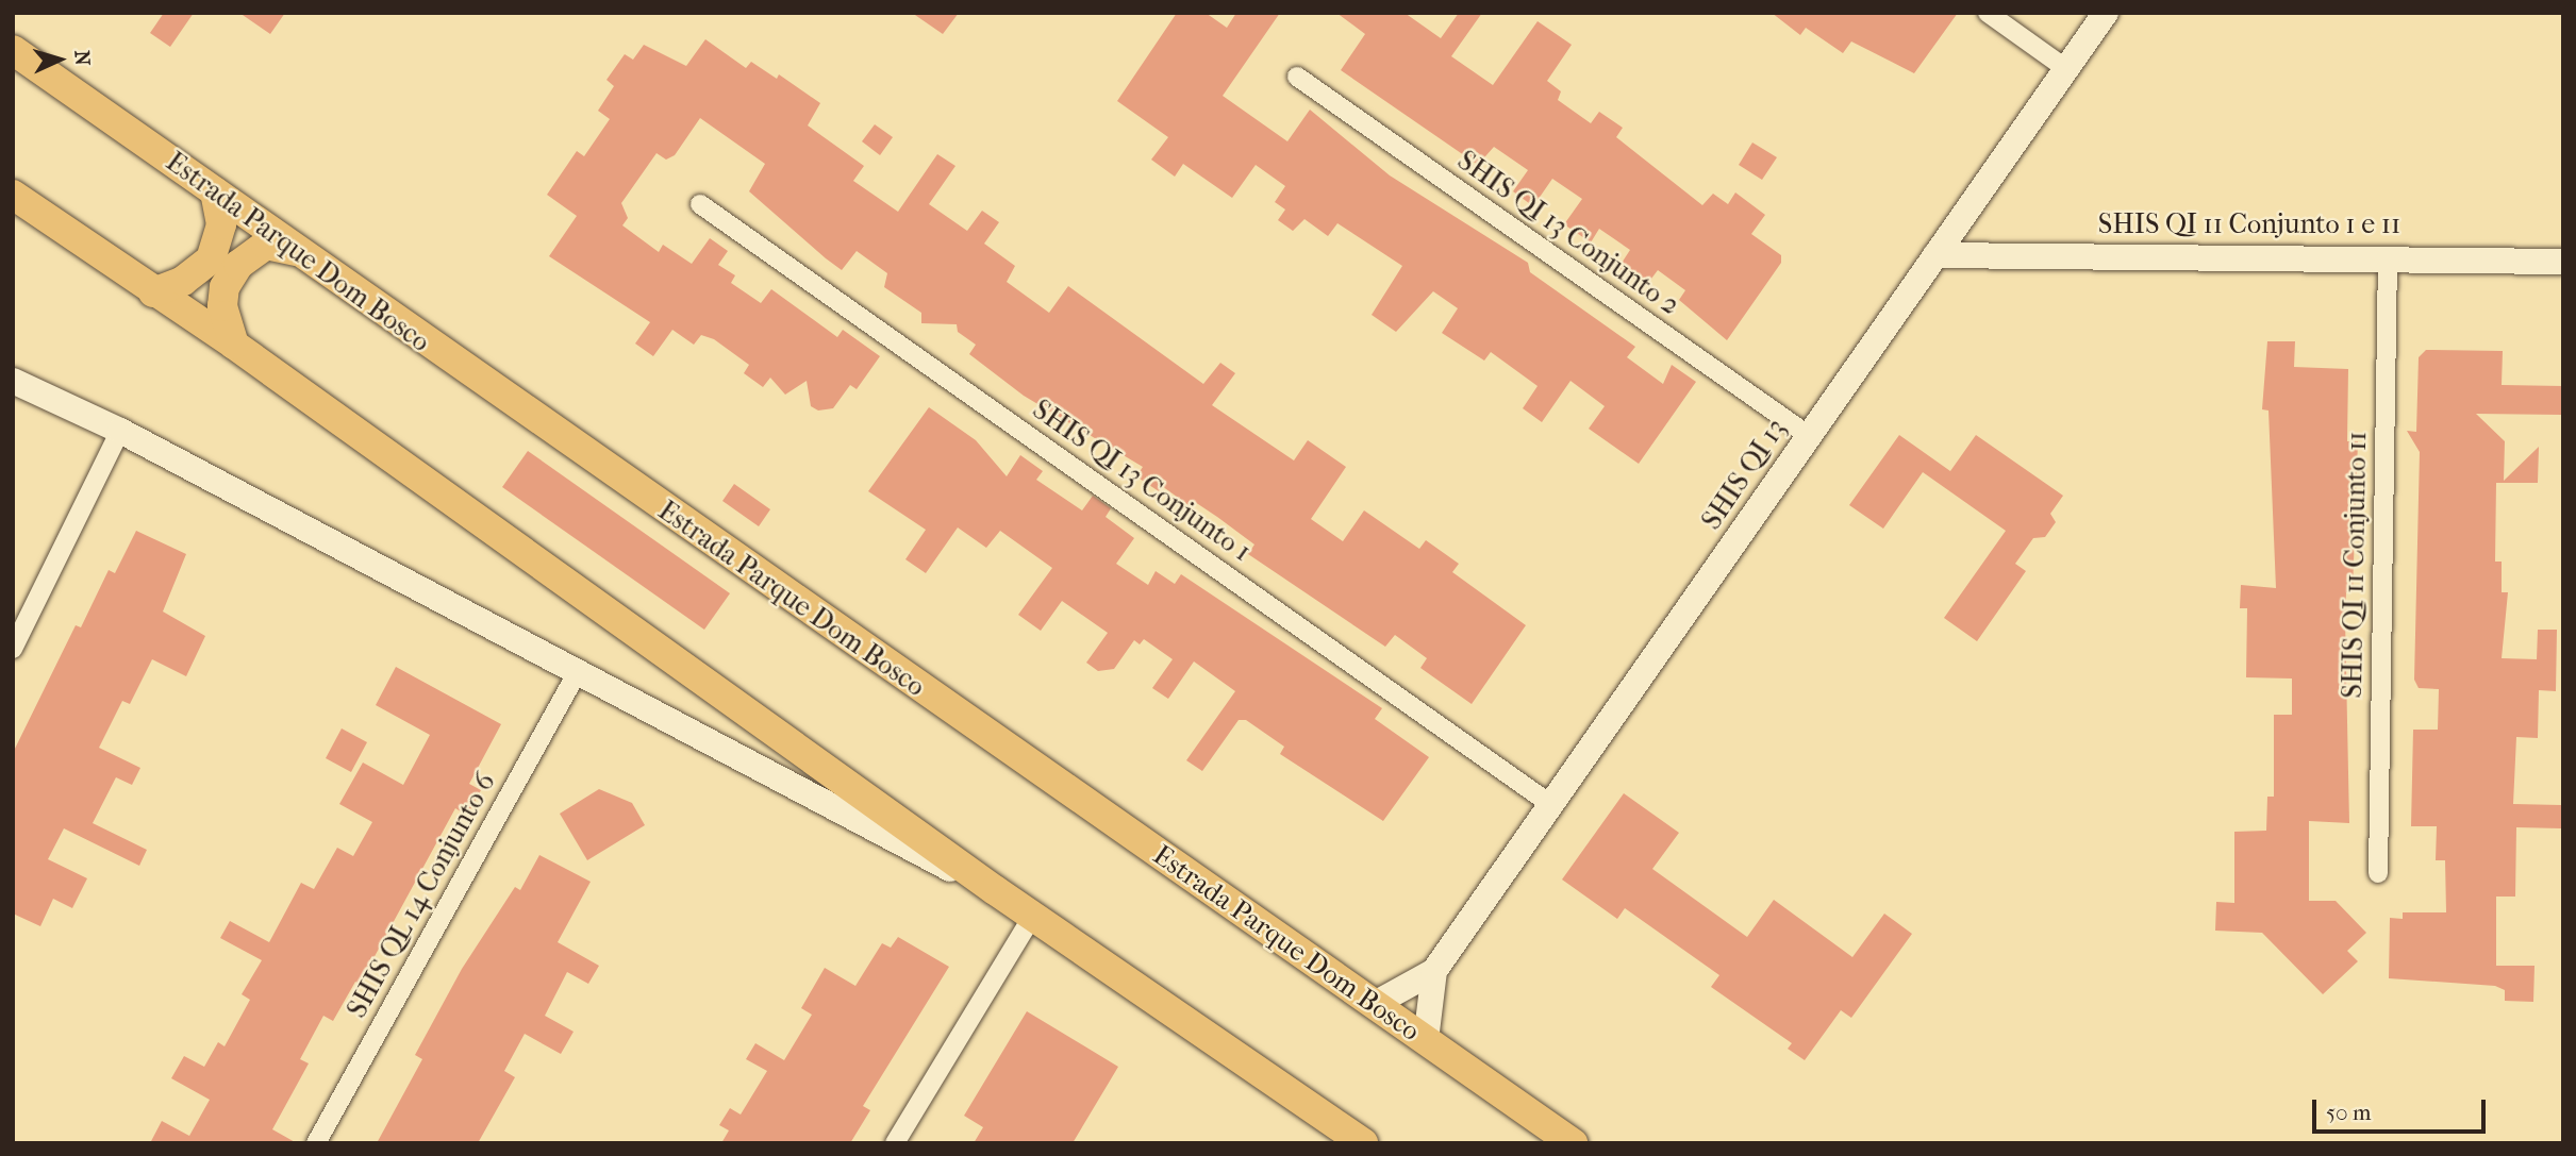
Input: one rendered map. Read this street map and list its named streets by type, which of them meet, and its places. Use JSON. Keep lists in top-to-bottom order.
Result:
{
  "streets": {
    "main road": ["Estrada Parque Dom Bosco"],
    "street": [
      "SHIS QI 11 Conjunto 1 e 11",
      "SHIS QI 13 Conjunto 2",
      "SHIS QI 13",
      "SHIS QI 13 Conjunto 1",
      "SHIS QI 11 Conjunto 11",
      "SHIS QL 14 Conjunto 6"
    ]
  },
  "crossings": [
    ["SHIS QI 11 Conjunto 1 e 11", "SHIS QI 13"],
    ["SHIS QI 11 Conjunto 1 e 11", "SHIS QI 11 Conjunto 11"],
    ["SHIS QI 13 Conjunto 2", "SHIS QI 13"],
    ["Estrada Parque Dom Bosco", "SHIS QI 13"],
    ["SHIS QI 13", "SHIS QI 13 Conjunto 1"]
  ],
  "scale_bar": "50 m",
  "north": "right"
}
